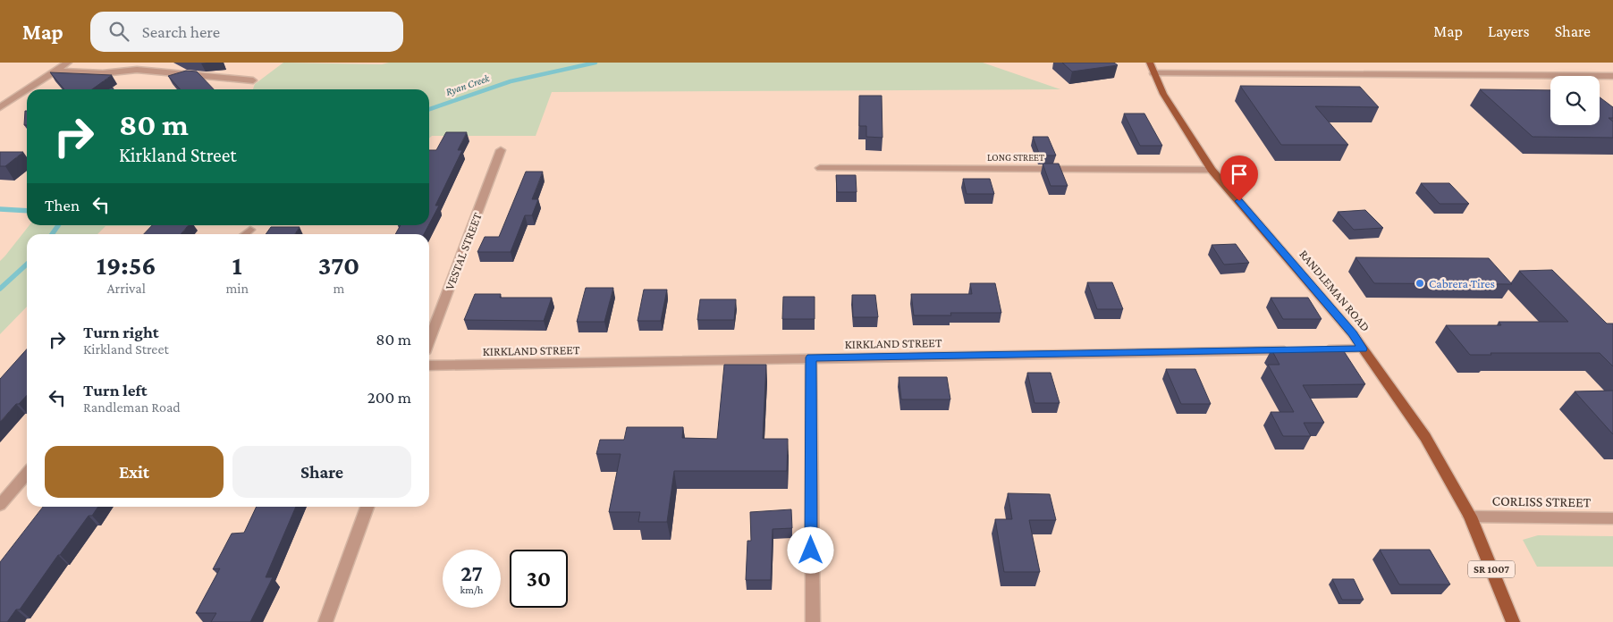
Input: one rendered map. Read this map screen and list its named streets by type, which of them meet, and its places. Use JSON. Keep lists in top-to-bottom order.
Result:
{
  "streets": {
    "main road": ["RANDLEMAN ROAD", "SR 1007"],
    "street": [
      "LONG STREET",
      "VESTAL STREET",
      "KIRKLAND STREET",
      "CORLISS STREET"
    ]
  },
  "crossings": [
    ["LONG STREET", "RANDLEMAN ROAD"],
    ["RANDLEMAN ROAD", "CORLISS STREET"]
  ],
  "water": ["Ryan Creek"],
  "places": ["Cabrera Tires"],
  "page": {
    "header": "Map",
    "search": "Search here",
    "nav": ["Map", "Layers", "Share"],
    "turn": ["80 m", "Kirkland Street"],
    "then": "Then",
    "eta": [
      "19:56",
      "Arrival",
      "1",
      "min",
      "370",
      "m"
    ],
    "list": [
      {
        "name": "Turn right",
        "note": "Kirkland Street",
        "value": "80 m"
      },
      {
        "name": "Turn left",
        "note": "Randleman Road",
        "value": "200 m"
      }
    ],
    "buttons": ["Exit", "Share"],
    "speed": "27 km/h",
    "limit": "30"
  }
}
